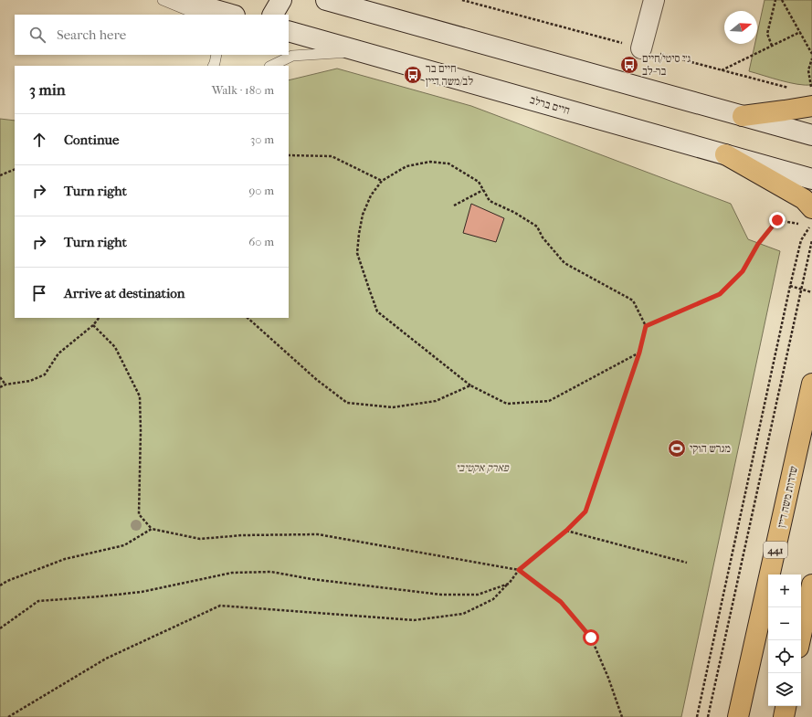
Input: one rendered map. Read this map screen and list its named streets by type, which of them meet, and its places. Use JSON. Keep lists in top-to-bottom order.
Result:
{
  "streets": {
    "main road": ["שדרות משה דיין", "441"],
    "street": ["חיים ברלב"]
  },
  "parks": ["פארק אקטיבי"],
  "places": {
    "bus stop": ["ג׳י סיטי/חיים בר-לב", "חיים בר לב/משה דיין"],
    "sports": ["מגרש הוקי"]
  },
  "north": "right",
  "page": {
    "search": "Search here",
    "heading": ["3 min", "Walk · 180 m"],
    "list": [
      ["Continue", "30 m"],
      ["Turn right", "90 m"],
      ["Turn right", "60 m"],
      "Arrive at destination"
    ],
    "map_buttons": ["+", "−"]
  }
}
